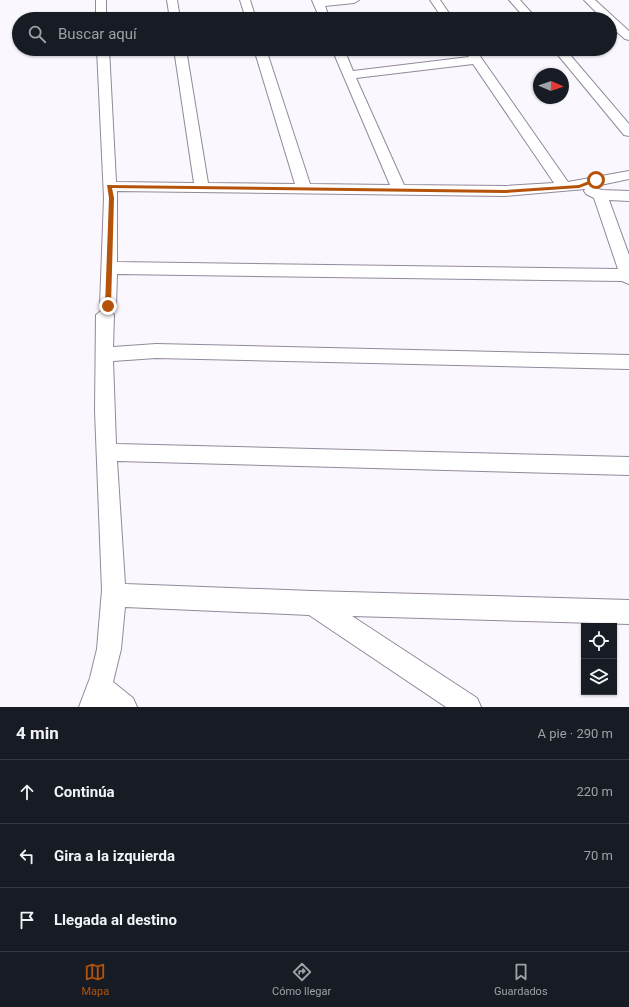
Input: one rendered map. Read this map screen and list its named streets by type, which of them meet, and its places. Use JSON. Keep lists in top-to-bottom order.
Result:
{
  "north": "right",
  "page": {
    "search": "Buscar aquí",
    "heading": ["4 min", "A pie · 290 m"],
    "list": [
      ["Continúa", "220 m"],
      ["Gira a la izquierda", "70 m"],
      "Llegada al destino"
    ],
    "nav": ["Mapa", "Cómo llegar", "Guardados"]
  }
}
